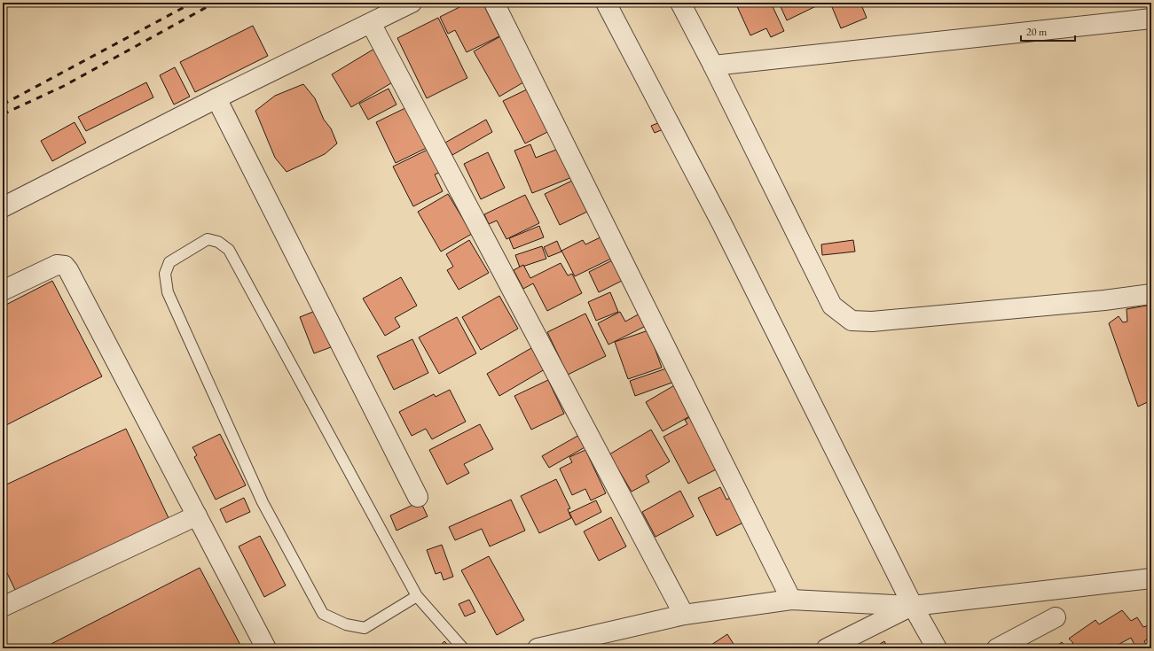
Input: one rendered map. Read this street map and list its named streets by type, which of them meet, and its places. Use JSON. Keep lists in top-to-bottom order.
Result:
{
  "scale_bar": "20 m"
}
